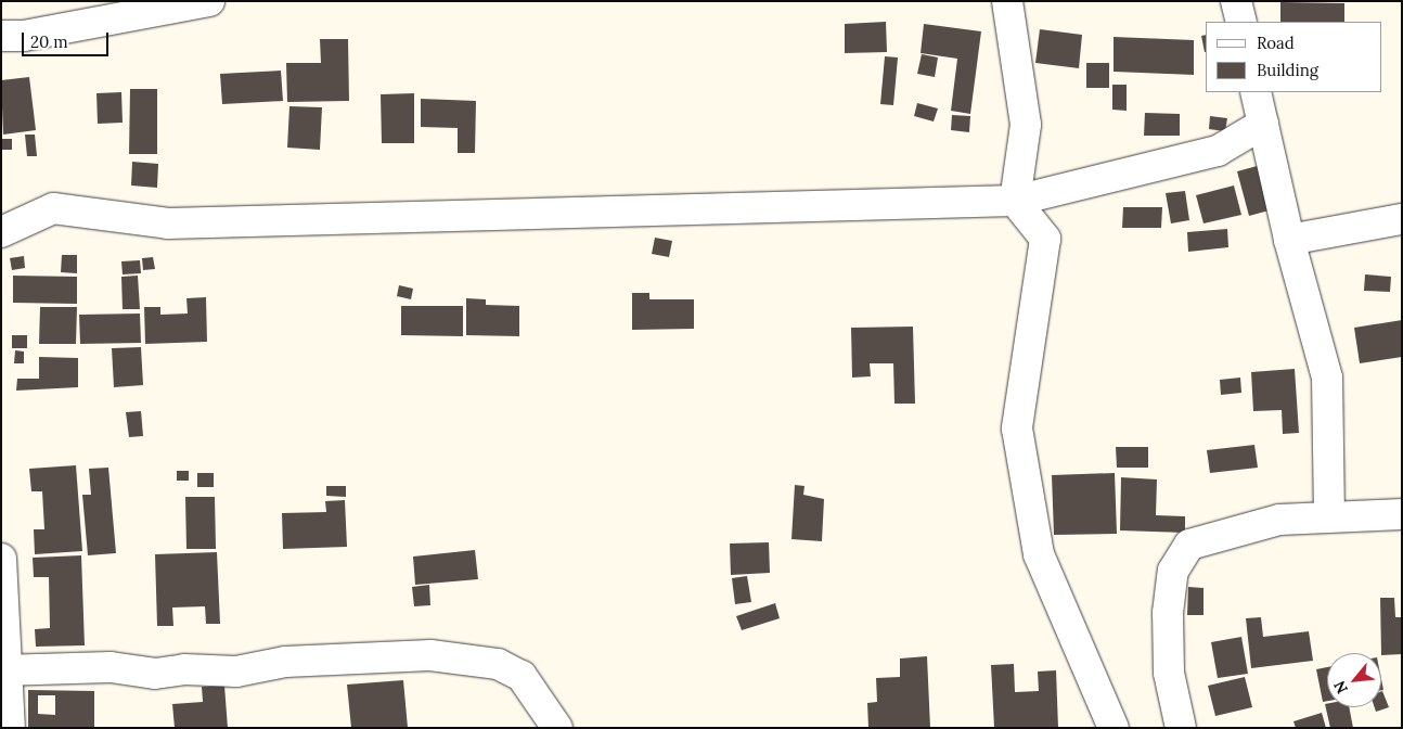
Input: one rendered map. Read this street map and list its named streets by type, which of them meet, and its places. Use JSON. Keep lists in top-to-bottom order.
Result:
{
  "legend": ["Road", "Building"],
  "scale_bar": "20 m",
  "north": "bottom left"
}
